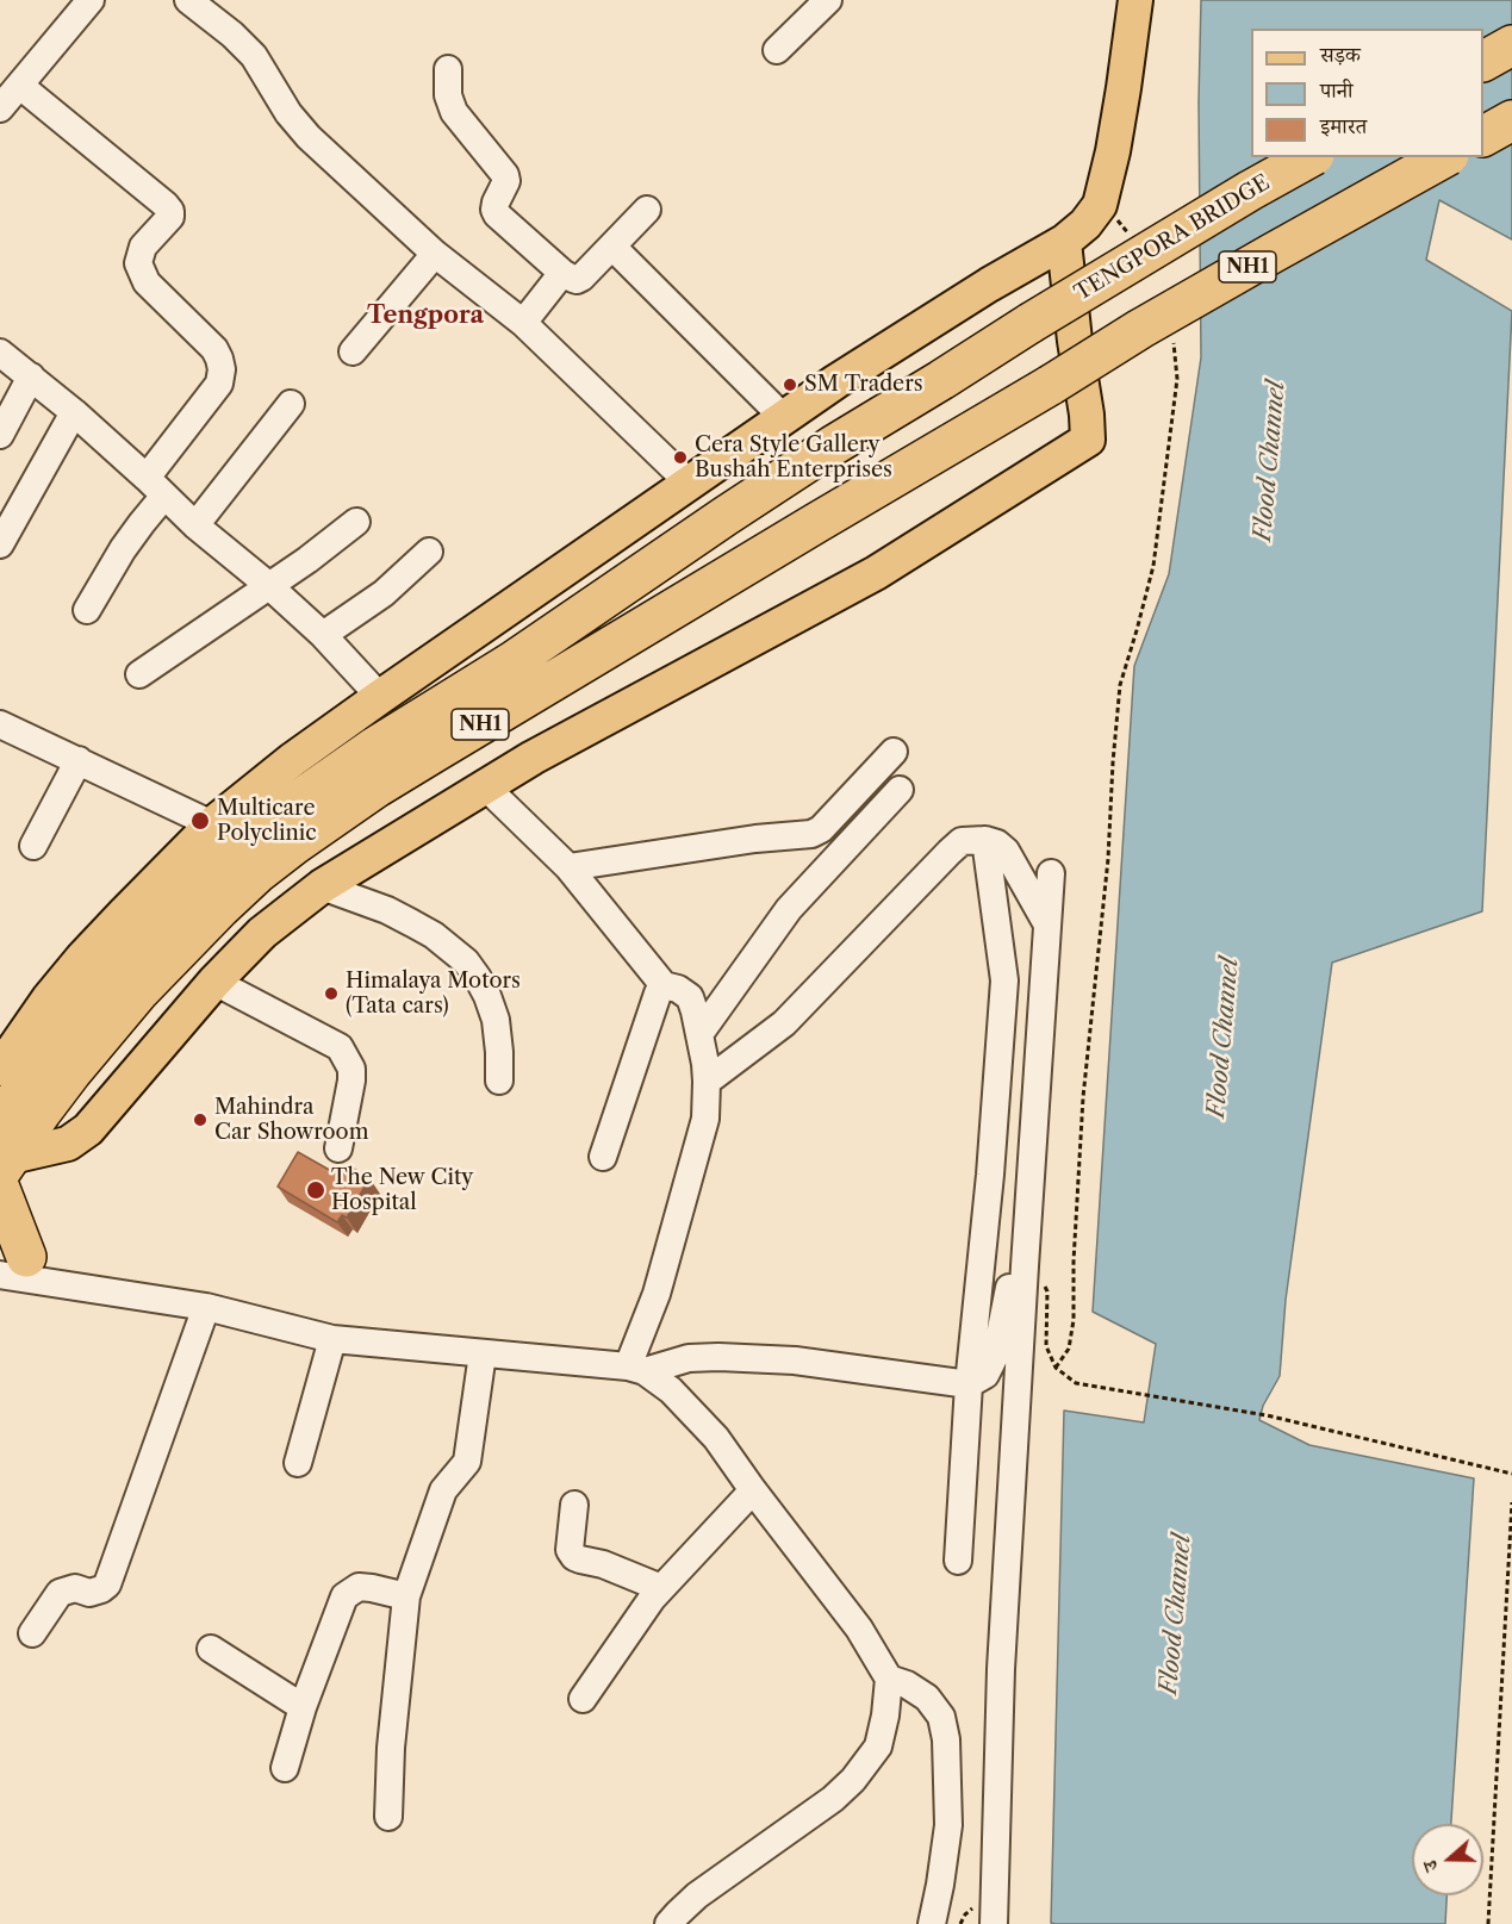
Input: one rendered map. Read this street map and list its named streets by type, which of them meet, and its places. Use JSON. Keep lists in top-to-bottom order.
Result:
{
  "streets": {
    "highway": ["TENGPORA BRIDGE", "NH1"]
  },
  "districts": ["Tengpora"],
  "water": ["Flood Channel"],
  "places": [
    "SM Traders",
    "Cera Style Gallery Bushah Enterprises",
    "Multicare Polyclinic",
    "Himalaya Motors (Tata cars)",
    "Mahindra Car Showroom",
    "The New City Hospital"
  ],
  "legend": ["सड़क", "पानी", "इमारत"],
  "north": "left"
}
